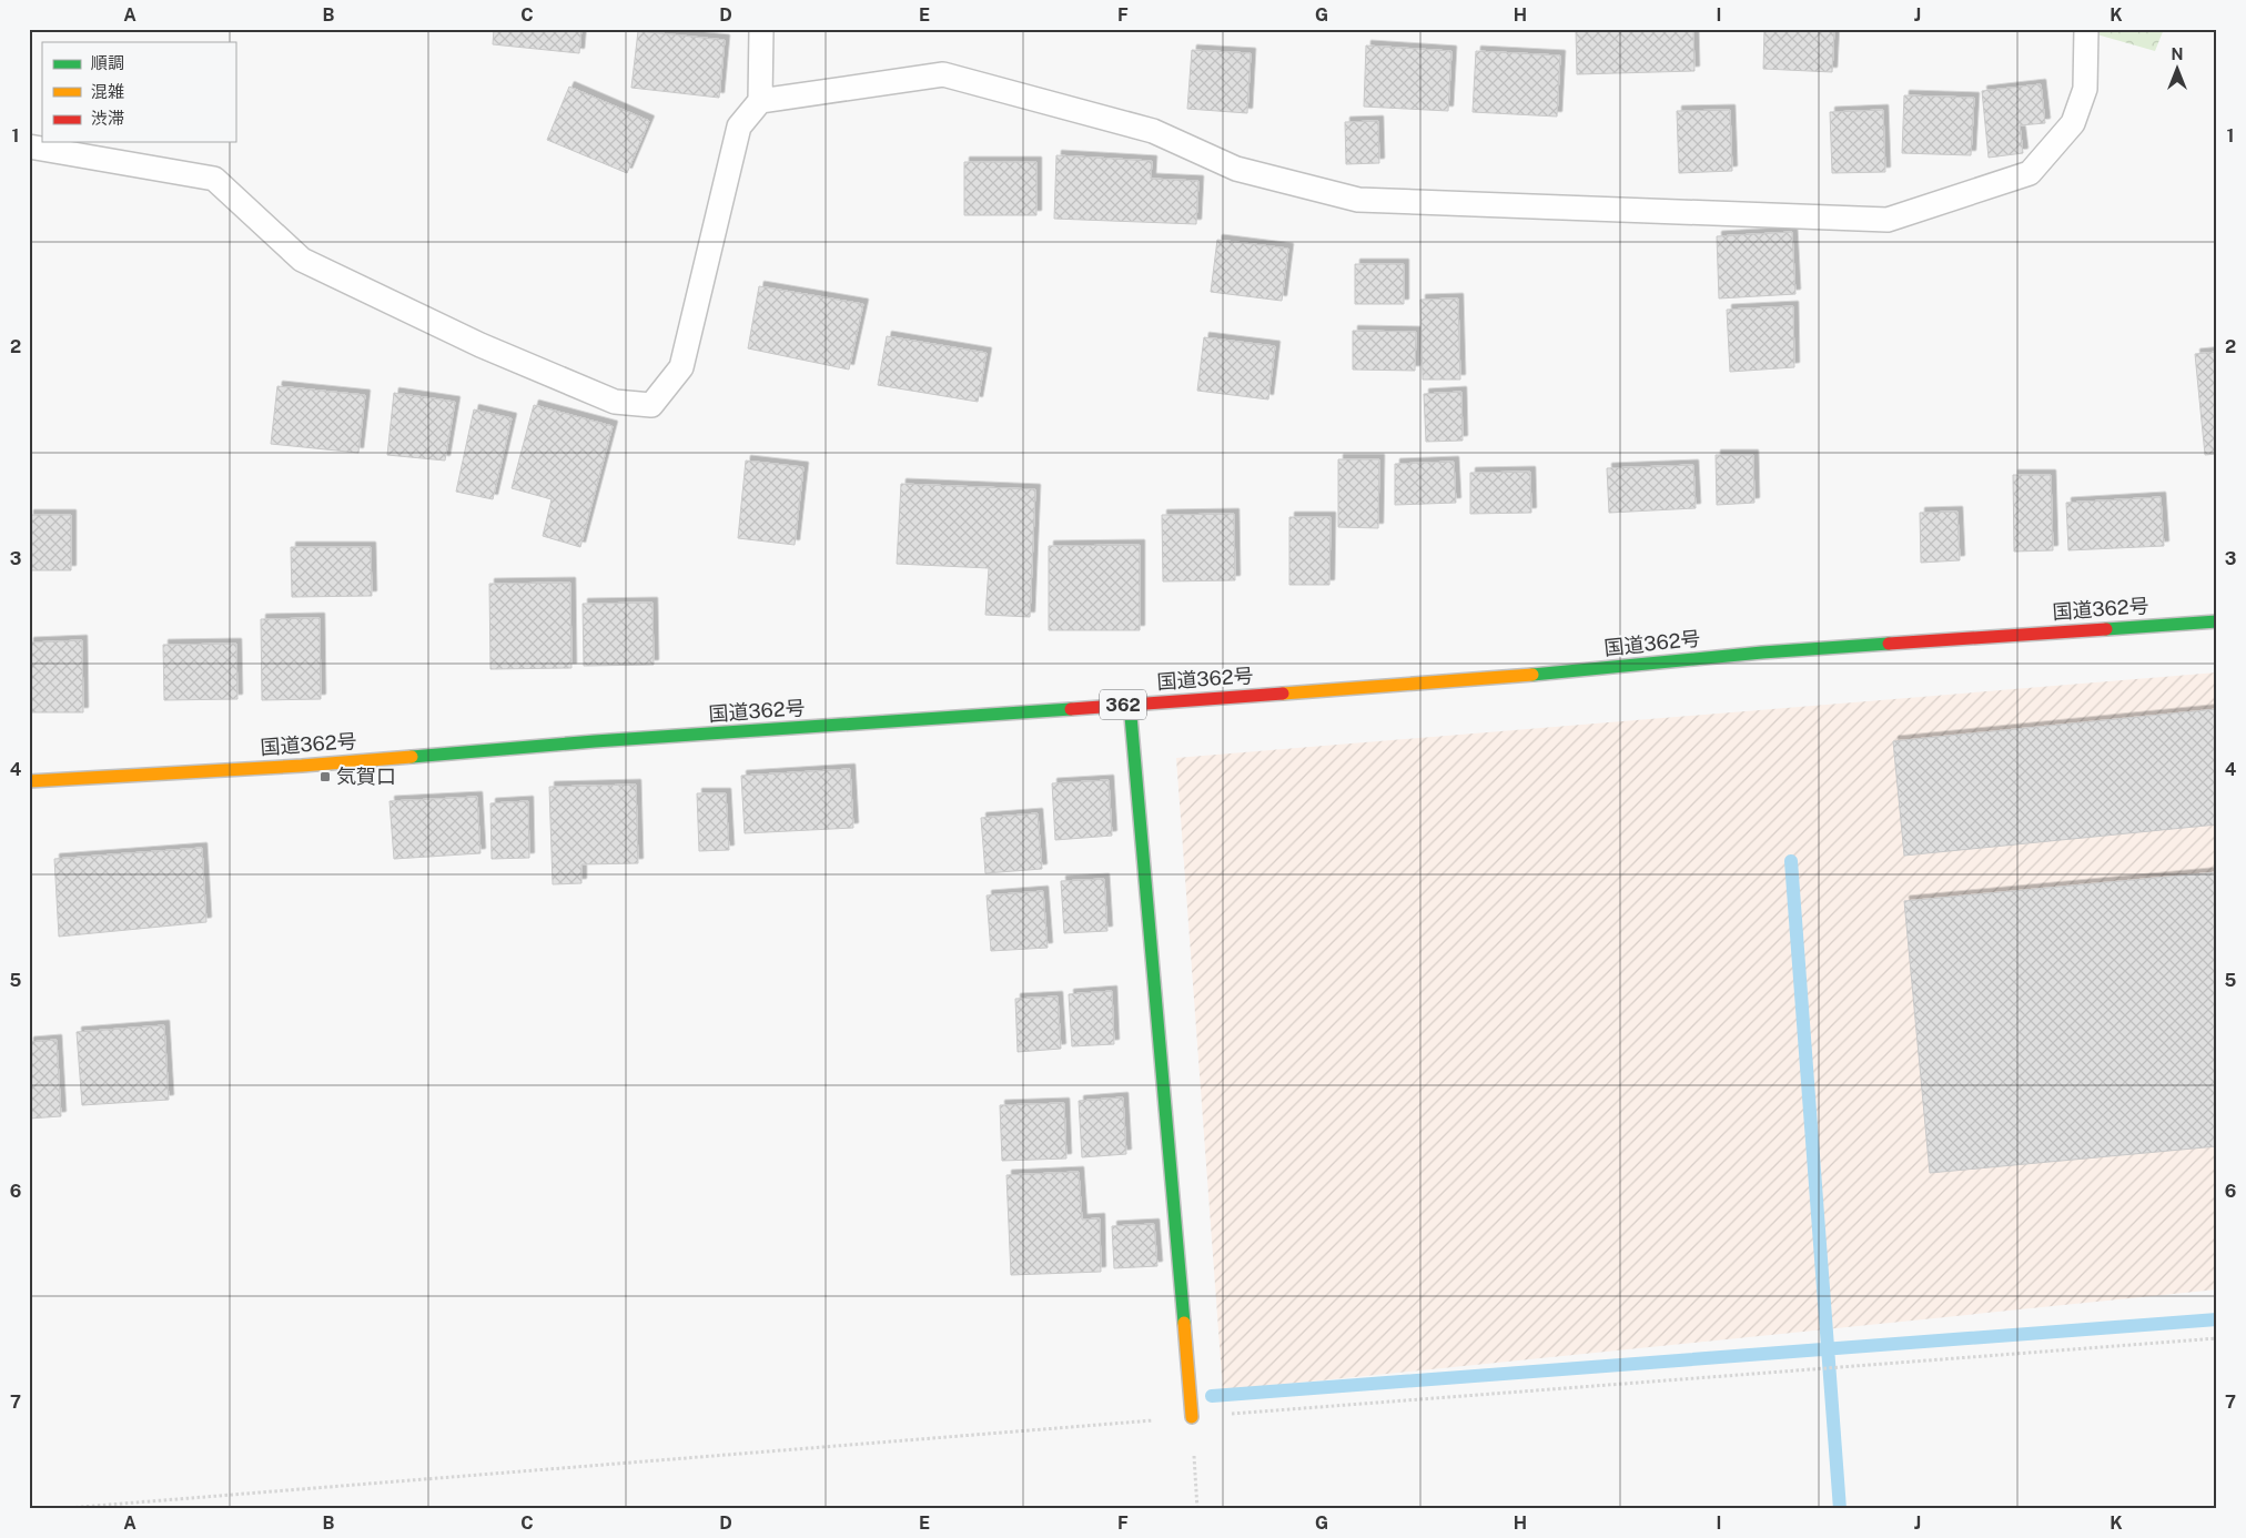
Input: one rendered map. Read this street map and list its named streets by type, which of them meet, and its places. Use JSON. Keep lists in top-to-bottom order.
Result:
{
  "streets": {
    "main road": ["国道362号", "362"]
  },
  "places": {
    "transit": ["気賀口"]
  },
  "legend": ["順調", "混雑", "渋滞"],
  "north": "top",
  "grid": {
    "columns": [
      "A",
      "B",
      "C",
      "D",
      "E",
      "F",
      "G",
      "H",
      "I",
      "J",
      "K"
    ],
    "rows": [
      "1",
      "2",
      "3",
      "4",
      "5",
      "6",
      "7"
    ]
  }
}
